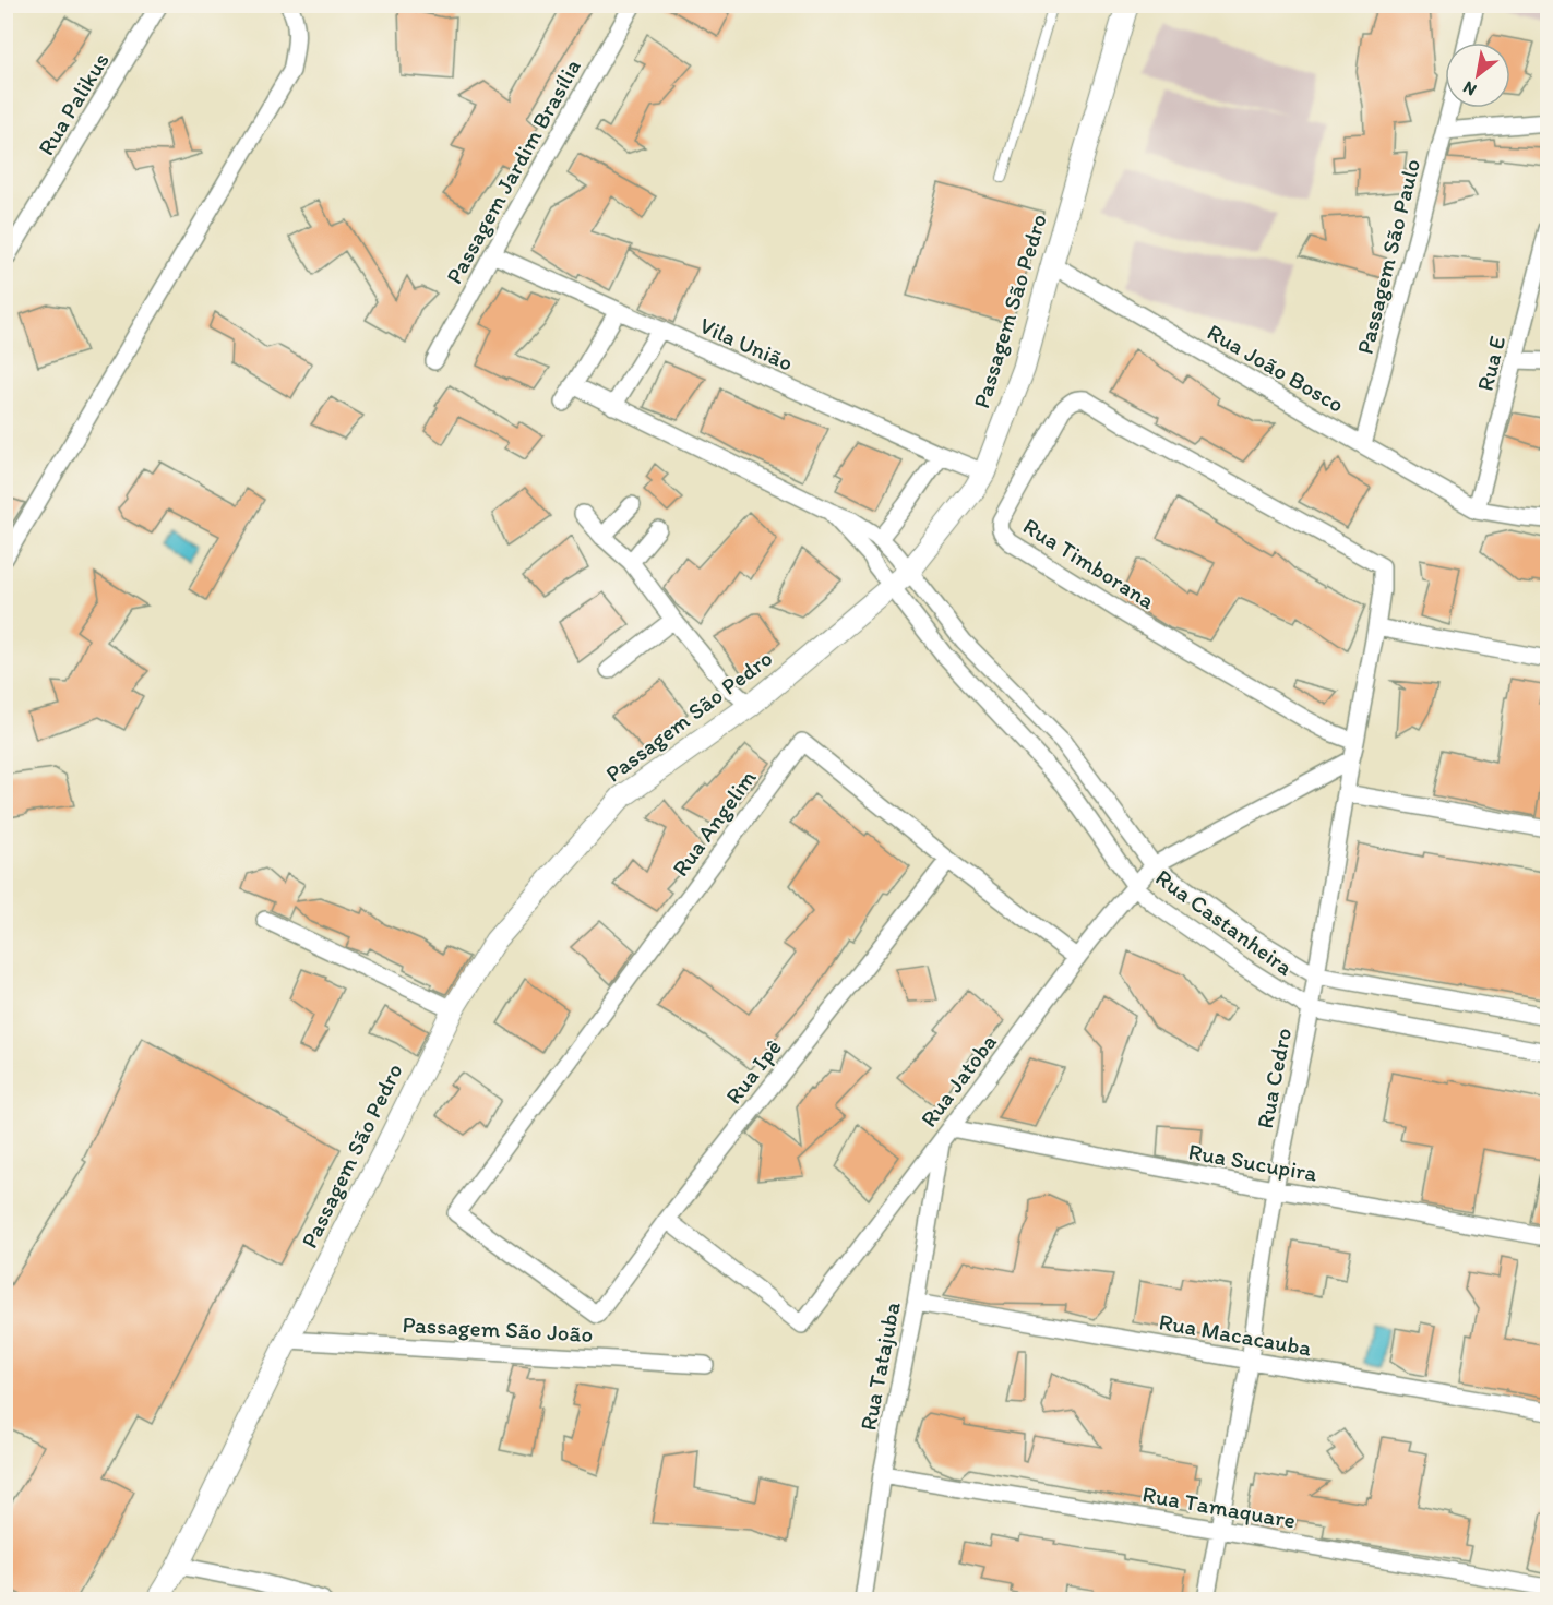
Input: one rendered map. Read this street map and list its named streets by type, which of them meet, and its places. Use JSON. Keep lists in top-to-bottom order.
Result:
{
  "streets": {
    "street": [
      "Rua Palikus",
      "Passagem Jardim Brasília",
      "Passagem São Paulo",
      "Passagem São Pedro",
      "Vila União",
      "Rua E",
      "Rua João Bosco",
      "Rua Timborana",
      "Rua Angelim",
      "Rua Castanheira",
      "Rua Ipê",
      "Rua Cedro",
      "Rua Jatoba",
      "Rua Sucupira",
      "Passagem São João",
      "Rua Macacauba",
      "Rua Tatajuba",
      "Rua Tamaquare"
    ]
  },
  "crossings": [
    ["Passagem Jardim Brasília", "Vila União"],
    ["Passagem São Paulo", "Rua João Bosco"],
    ["Passagem São Pedro", "Vila União"],
    ["Passagem São Pedro", "Rua João Bosco"],
    ["Passagem São Pedro", "Rua Castanheira"],
    ["Passagem São Pedro", "Passagem São João"],
    ["Rua E", "Rua João Bosco"],
    ["Rua Timborana", "Rua Cedro"],
    ["Rua Angelim", "Rua Ipê"],
    ["Rua Angelim", "Rua Jatoba"],
    ["Rua Castanheira", "Rua Cedro"],
    ["Rua Castanheira", "Rua Jatoba"],
    ["Rua Ipê", "Rua Jatoba"],
    ["Rua Cedro", "Rua Jatoba"],
    ["Rua Cedro", "Rua Sucupira"],
    ["Rua Cedro", "Rua Macacauba"],
    ["Rua Cedro", "Rua Tamaquare"],
    ["Rua Jatoba", "Rua Sucupira"],
    ["Rua Jatoba", "Rua Tatajuba"],
    ["Rua Sucupira", "Rua Tatajuba"],
    ["Rua Macacauba", "Rua Tatajuba"],
    ["Rua Tatajuba", "Rua Tamaquare"]
  ],
  "north": "bottom left"
}
